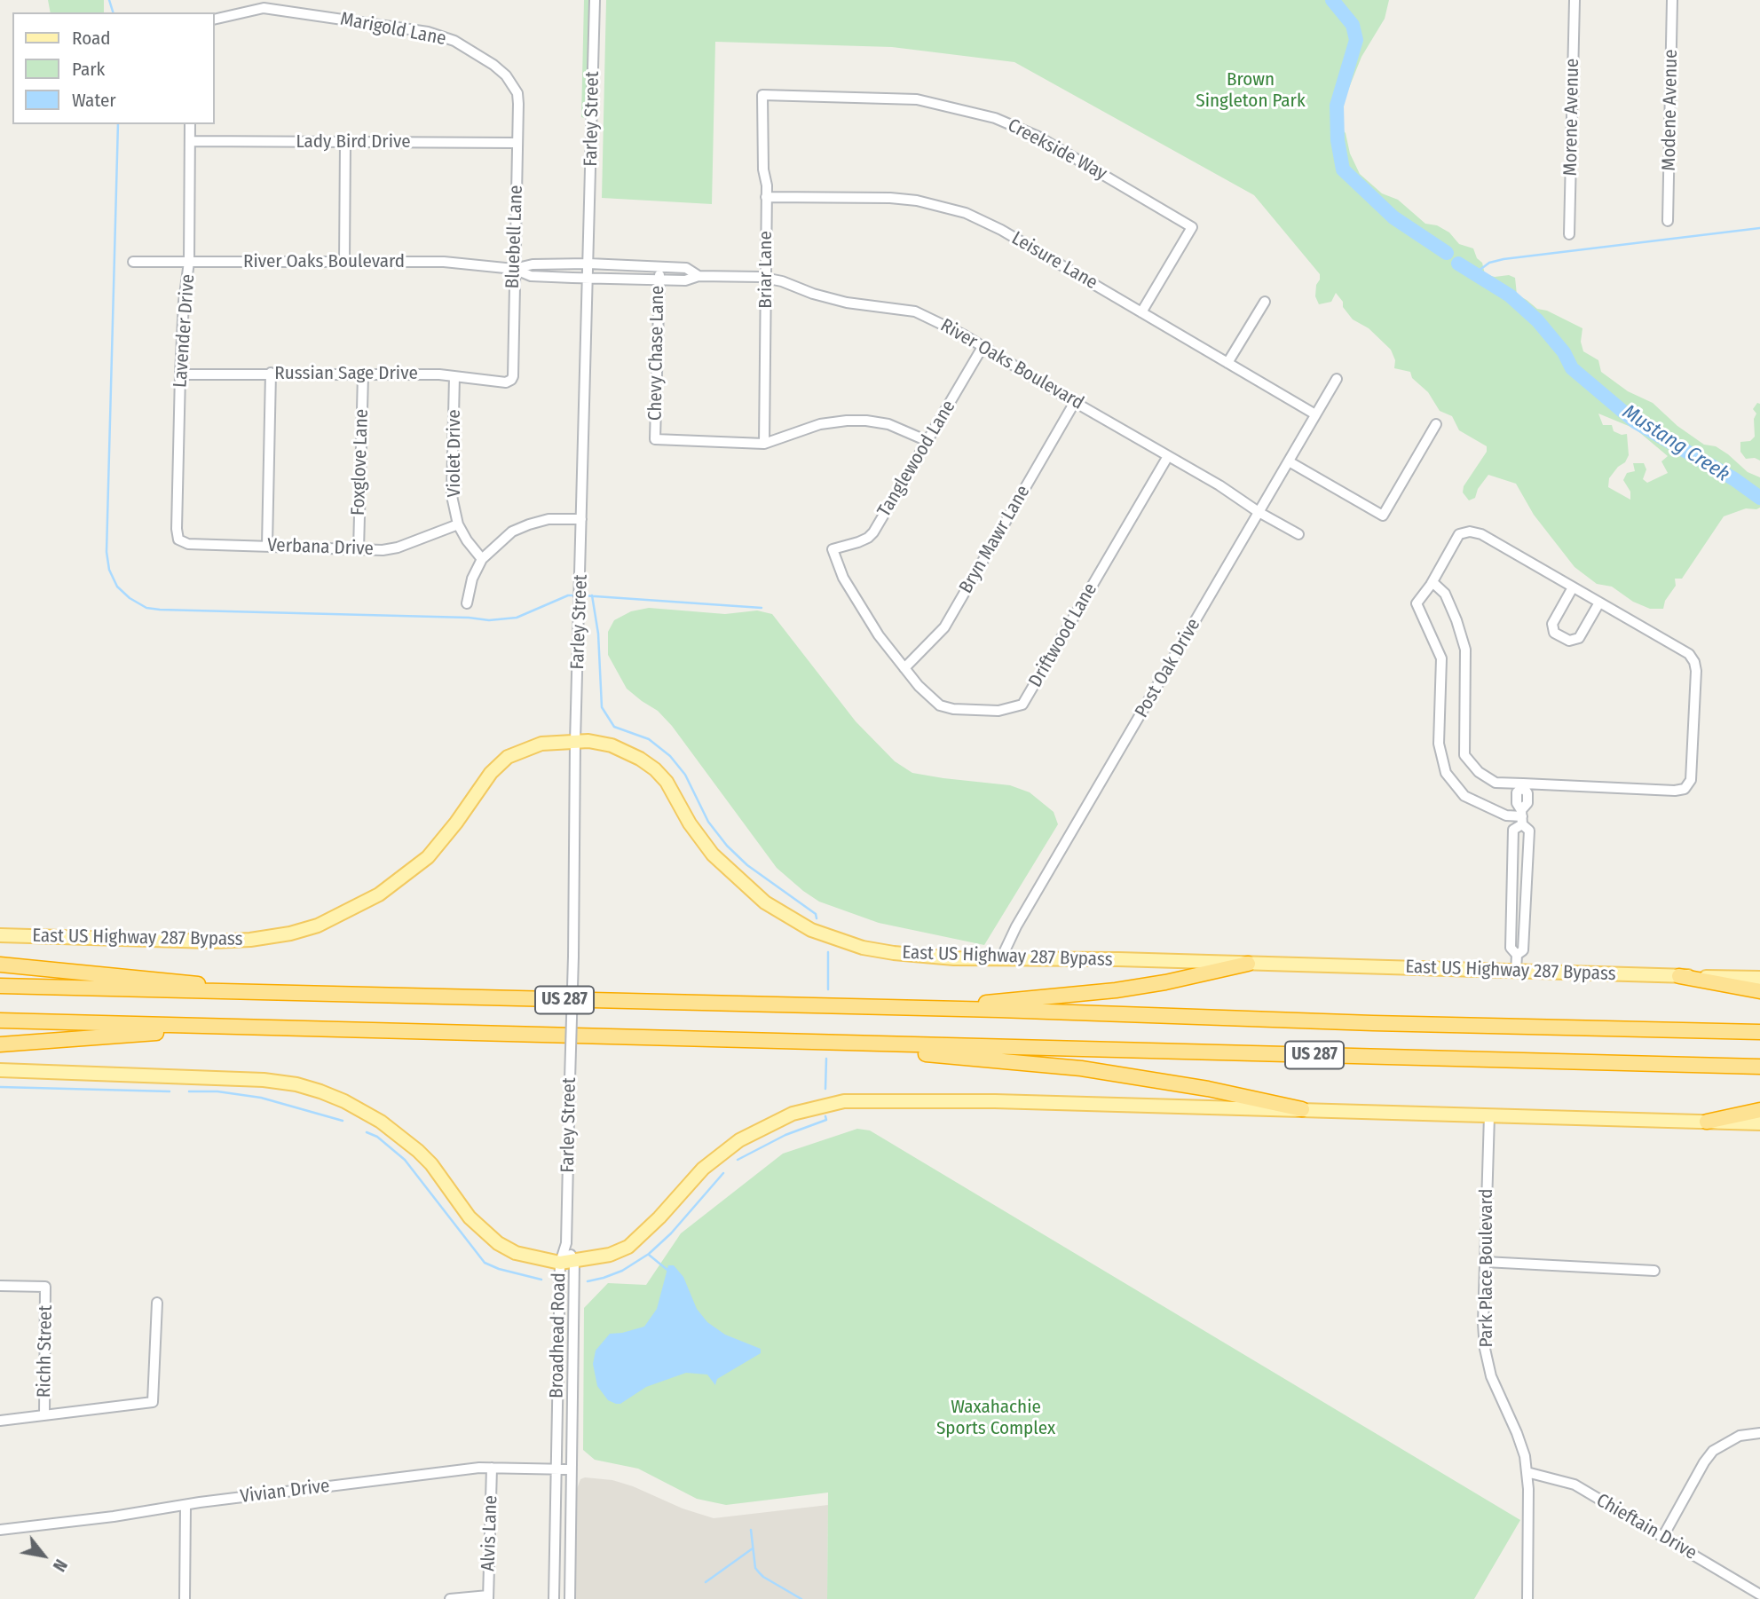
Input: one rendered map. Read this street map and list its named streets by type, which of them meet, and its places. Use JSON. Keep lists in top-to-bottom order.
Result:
{
  "streets": {
    "highway": ["US 287"],
    "main road": ["East US Highway 287 Bypass"],
    "street": [
      "Marigold Lane",
      "Modene Avenue",
      "Morene Avenue",
      "Farley Street",
      "Lady Bird Drive",
      "Creekside Way",
      "Bluebell Lane",
      "Leisure Lane",
      "River Oaks Boulevard",
      "Briar Lane",
      "Lavender Drive",
      "Chevy Chase Lane",
      "Russian Sage Drive",
      "Violet Drive",
      "Tanglewood Lane",
      "Foxglove Lane",
      "Bryn Mawr Lane",
      "Verbana Drive",
      "Driftwood Lane",
      "Post Oak Drive",
      "Park Place Boulevard",
      "Broadhead Road",
      "Richh Street",
      "Vivian Drive",
      "Chieftain Drive",
      "Alvis Lane"
    ]
  },
  "crossings": [
    ["Marigold Lane", "Bluebell Lane"],
    ["Farley Street", "River Oaks Boulevard"],
    ["Farley Street", "East US Highway 287 Bypass"],
    ["Farley Street", "Broadhead Road"],
    ["Lady Bird Drive", "Bluebell Lane"],
    ["Lady Bird Drive", "Lavender Drive"],
    ["Creekside Way", "Leisure Lane"],
    ["Creekside Way", "Briar Lane"],
    ["Bluebell Lane", "River Oaks Boulevard"],
    ["Bluebell Lane", "Russian Sage Drive"],
    ["Leisure Lane", "Briar Lane"],
    ["Leisure Lane", "Post Oak Drive"],
    ["River Oaks Boulevard", "Briar Lane"],
    ["River Oaks Boulevard", "Lavender Drive"],
    ["River Oaks Boulevard", "Chevy Chase Lane"],
    ["River Oaks Boulevard", "Tanglewood Lane"],
    ["River Oaks Boulevard", "Bryn Mawr Lane"],
    ["River Oaks Boulevard", "Driftwood Lane"],
    ["River Oaks Boulevard", "Post Oak Drive"],
    ["Briar Lane", "Chevy Chase Lane"],
    ["Lavender Drive", "Russian Sage Drive"],
    ["Lavender Drive", "Verbana Drive"],
    ["Russian Sage Drive", "Violet Drive"],
    ["Russian Sage Drive", "Foxglove Lane"],
    ["Violet Drive", "Verbana Drive"],
    ["Tanglewood Lane", "Driftwood Lane"],
    ["Foxglove Lane", "Verbana Drive"],
    ["Bryn Mawr Lane", "Driftwood Lane"],
    ["Post Oak Drive", "East US Highway 287 Bypass"],
    ["Park Place Boulevard", "Chieftain Drive"],
    ["Broadhead Road", "Vivian Drive"],
    ["Vivian Drive", "Alvis Lane"]
  ],
  "water": ["Mustang Creek"],
  "parks": ["Brown Singleton Park", "Waxahachie Sports Complex"],
  "legend": ["Road", "Park", "Water"],
  "north": "bottom right"
}
